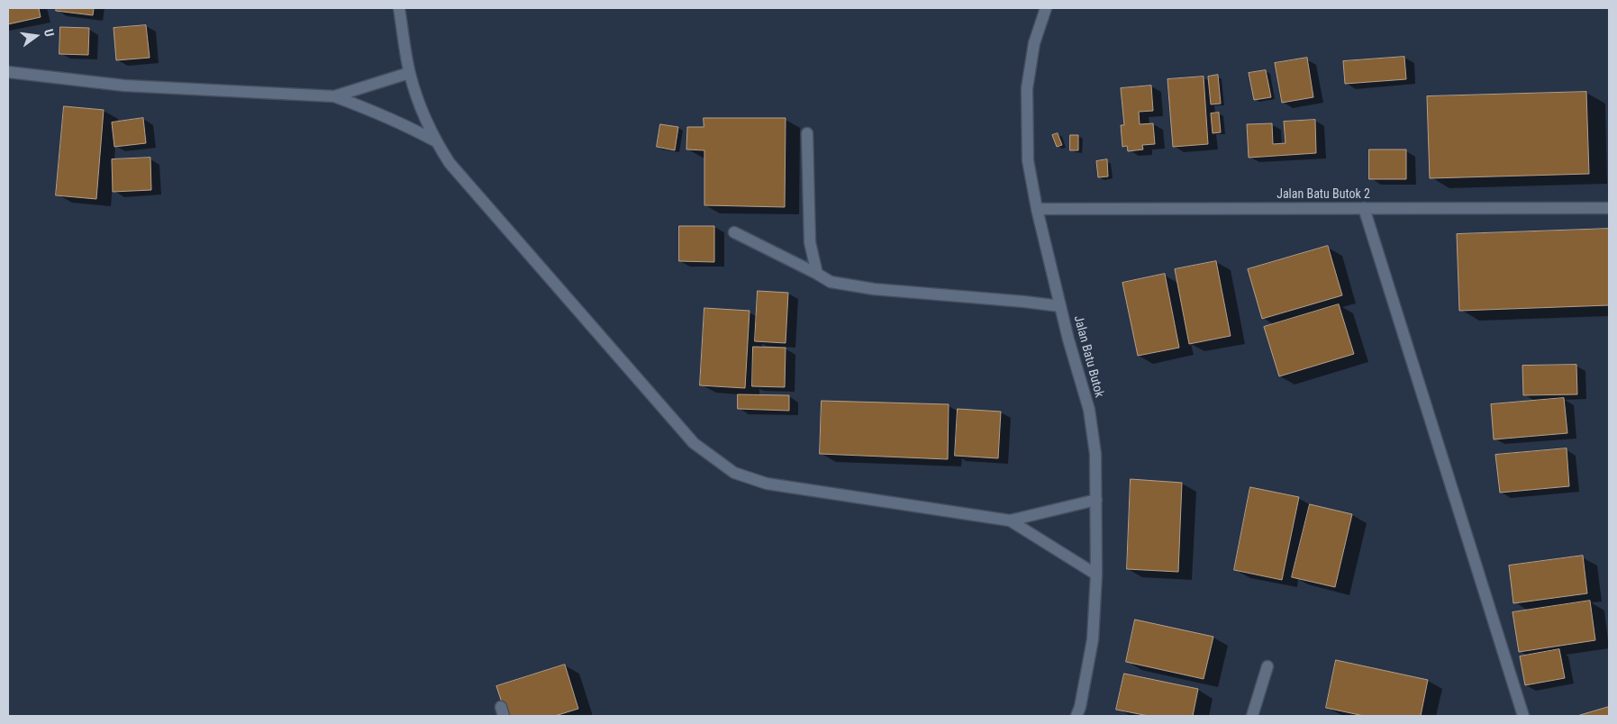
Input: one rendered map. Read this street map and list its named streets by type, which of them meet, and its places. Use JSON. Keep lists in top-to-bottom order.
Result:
{
  "streets": {
    "street": ["Jalan Batu Butok 2", "Jalan Batu Butok"]
  },
  "crossings": [
    ["Jalan Batu Butok 2", "Jalan Batu Butok"]
  ],
  "north": "right"
}
